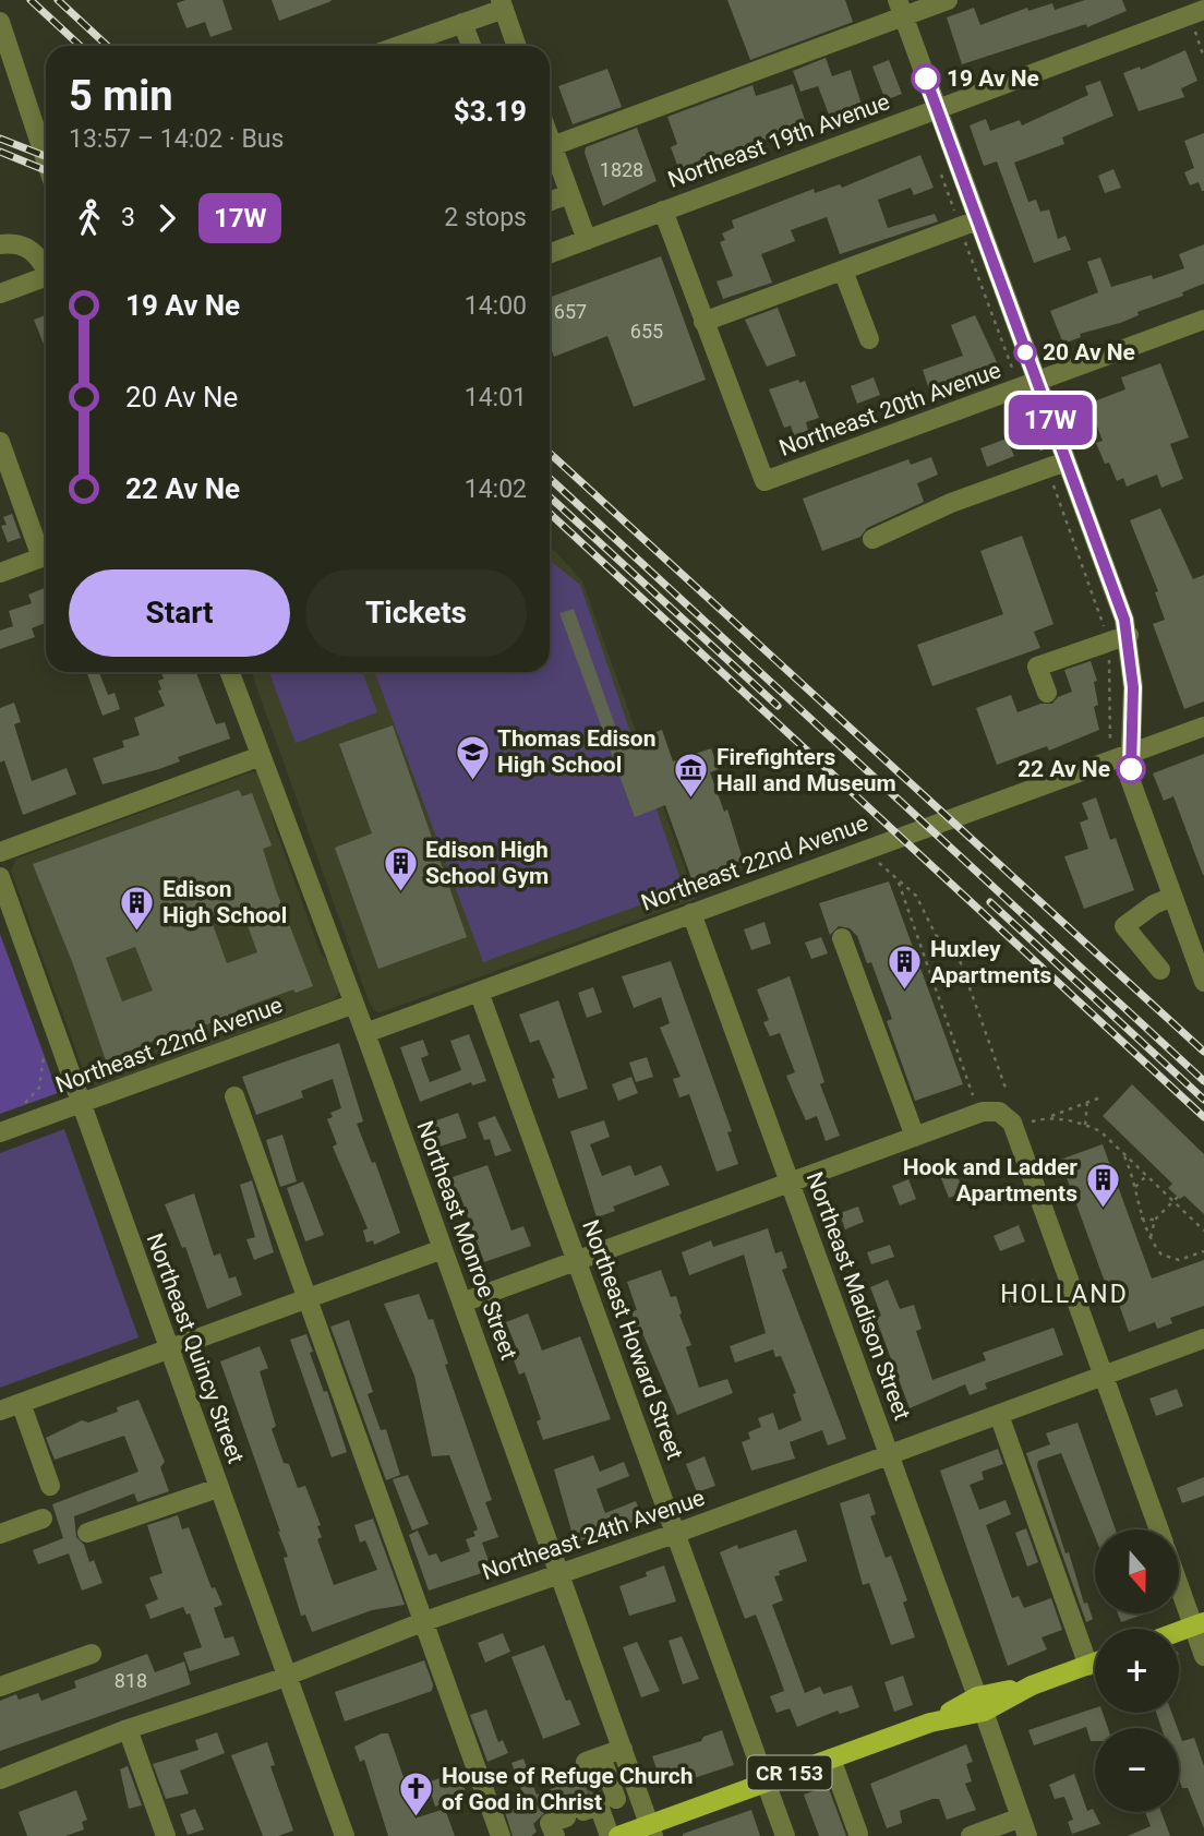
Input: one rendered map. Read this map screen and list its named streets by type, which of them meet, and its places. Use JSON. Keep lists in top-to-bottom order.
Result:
{
  "streets": {
    "main road": ["CR 153"],
    "street": [
      "Northeast 19th Avenue",
      "Northeast 20th Avenue",
      "Northeast 22nd Avenue",
      "Northeast Monroe Street",
      "Northeast Madison Street",
      "Northeast Howard Street",
      "Northeast Quincy Street",
      "Northeast 24th Avenue"
    ]
  },
  "crossings": [
    ["Northeast 22nd Avenue", "Northeast Monroe Street"],
    ["Northeast 22nd Avenue", "Northeast Madison Street"],
    ["Northeast 22nd Avenue", "Northeast Howard Street"],
    ["Northeast 22nd Avenue", "Northeast Quincy Street"],
    ["Northeast Monroe Street", "Northeast 24th Avenue"],
    ["Northeast Monroe Street", "CR 153"],
    ["Northeast Madison Street", "Northeast 24th Avenue"],
    ["Northeast Madison Street", "CR 153"],
    ["Northeast Howard Street", "Northeast 24th Avenue"],
    ["Northeast Howard Street", "CR 153"],
    ["Northeast Quincy Street", "Northeast 24th Avenue"]
  ],
  "districts": ["HOLLAND"],
  "places": {
    "other": ["19 Av Ne", "20 Av Ne", "22 Av Ne"],
    "school or university": ["Thomas Edison High School"],
    "museum": ["Firefighters Hall and Museum"],
    "building": [
      "Edison High School Gym",
      "Edison High School",
      "Huxley Apartments",
      "Hook and Ladder Apartments"
    ],
    "church": ["House of Refuge Church of God in Christ"]
  },
  "lines": ["bus line 17W"],
  "house_numbers": [
    "1828",
    "657",
    "655",
    "818"
  ],
  "north": "bottom",
  "page": {
    "on_map": "17W",
    "heading": ["5 min", "13:57 – 14:02 · Bus", "$3.19"],
    "legs": ["3", "17W", "2 stops"],
    "list": [
      {
        "name": "19 Av Ne",
        "value": "14:00"
      },
      {
        "name": "20 Av Ne",
        "value": "14:01"
      },
      {
        "name": "22 Av Ne",
        "value": "14:02"
      }
    ],
    "buttons": ["Start", "Tickets"],
    "map_buttons": ["+", "−"]
  }
}
